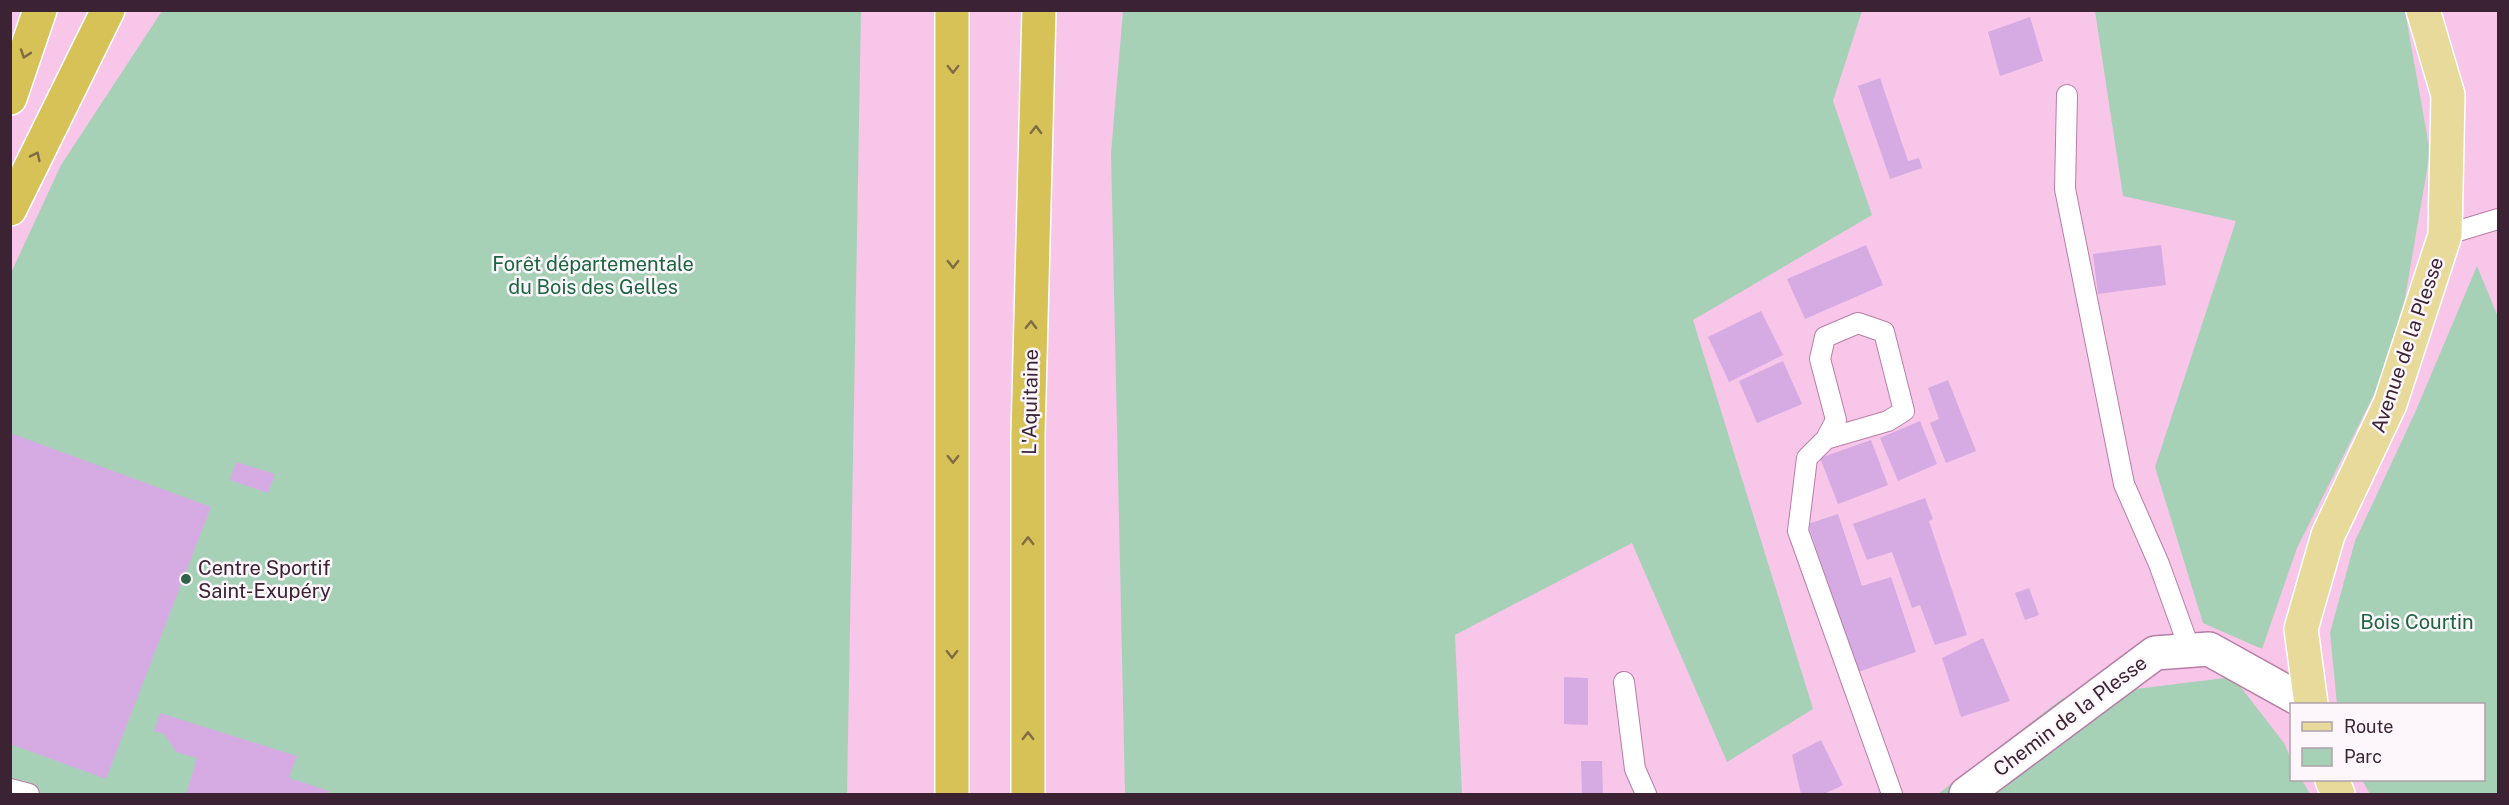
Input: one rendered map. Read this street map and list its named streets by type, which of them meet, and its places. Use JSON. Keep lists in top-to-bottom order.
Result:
{
  "streets": {
    "highway": ["L'Aquitaine"],
    "main road": ["Avenue de la Plesse"],
    "street": ["Chemin de la Plesse"]
  },
  "parks": ["Forêt départementale du Bois des Gelles", "Bois Courtin"],
  "places": ["Centre Sportif Saint-Exupéry"],
  "legend": ["Route", "Parc"]
}
